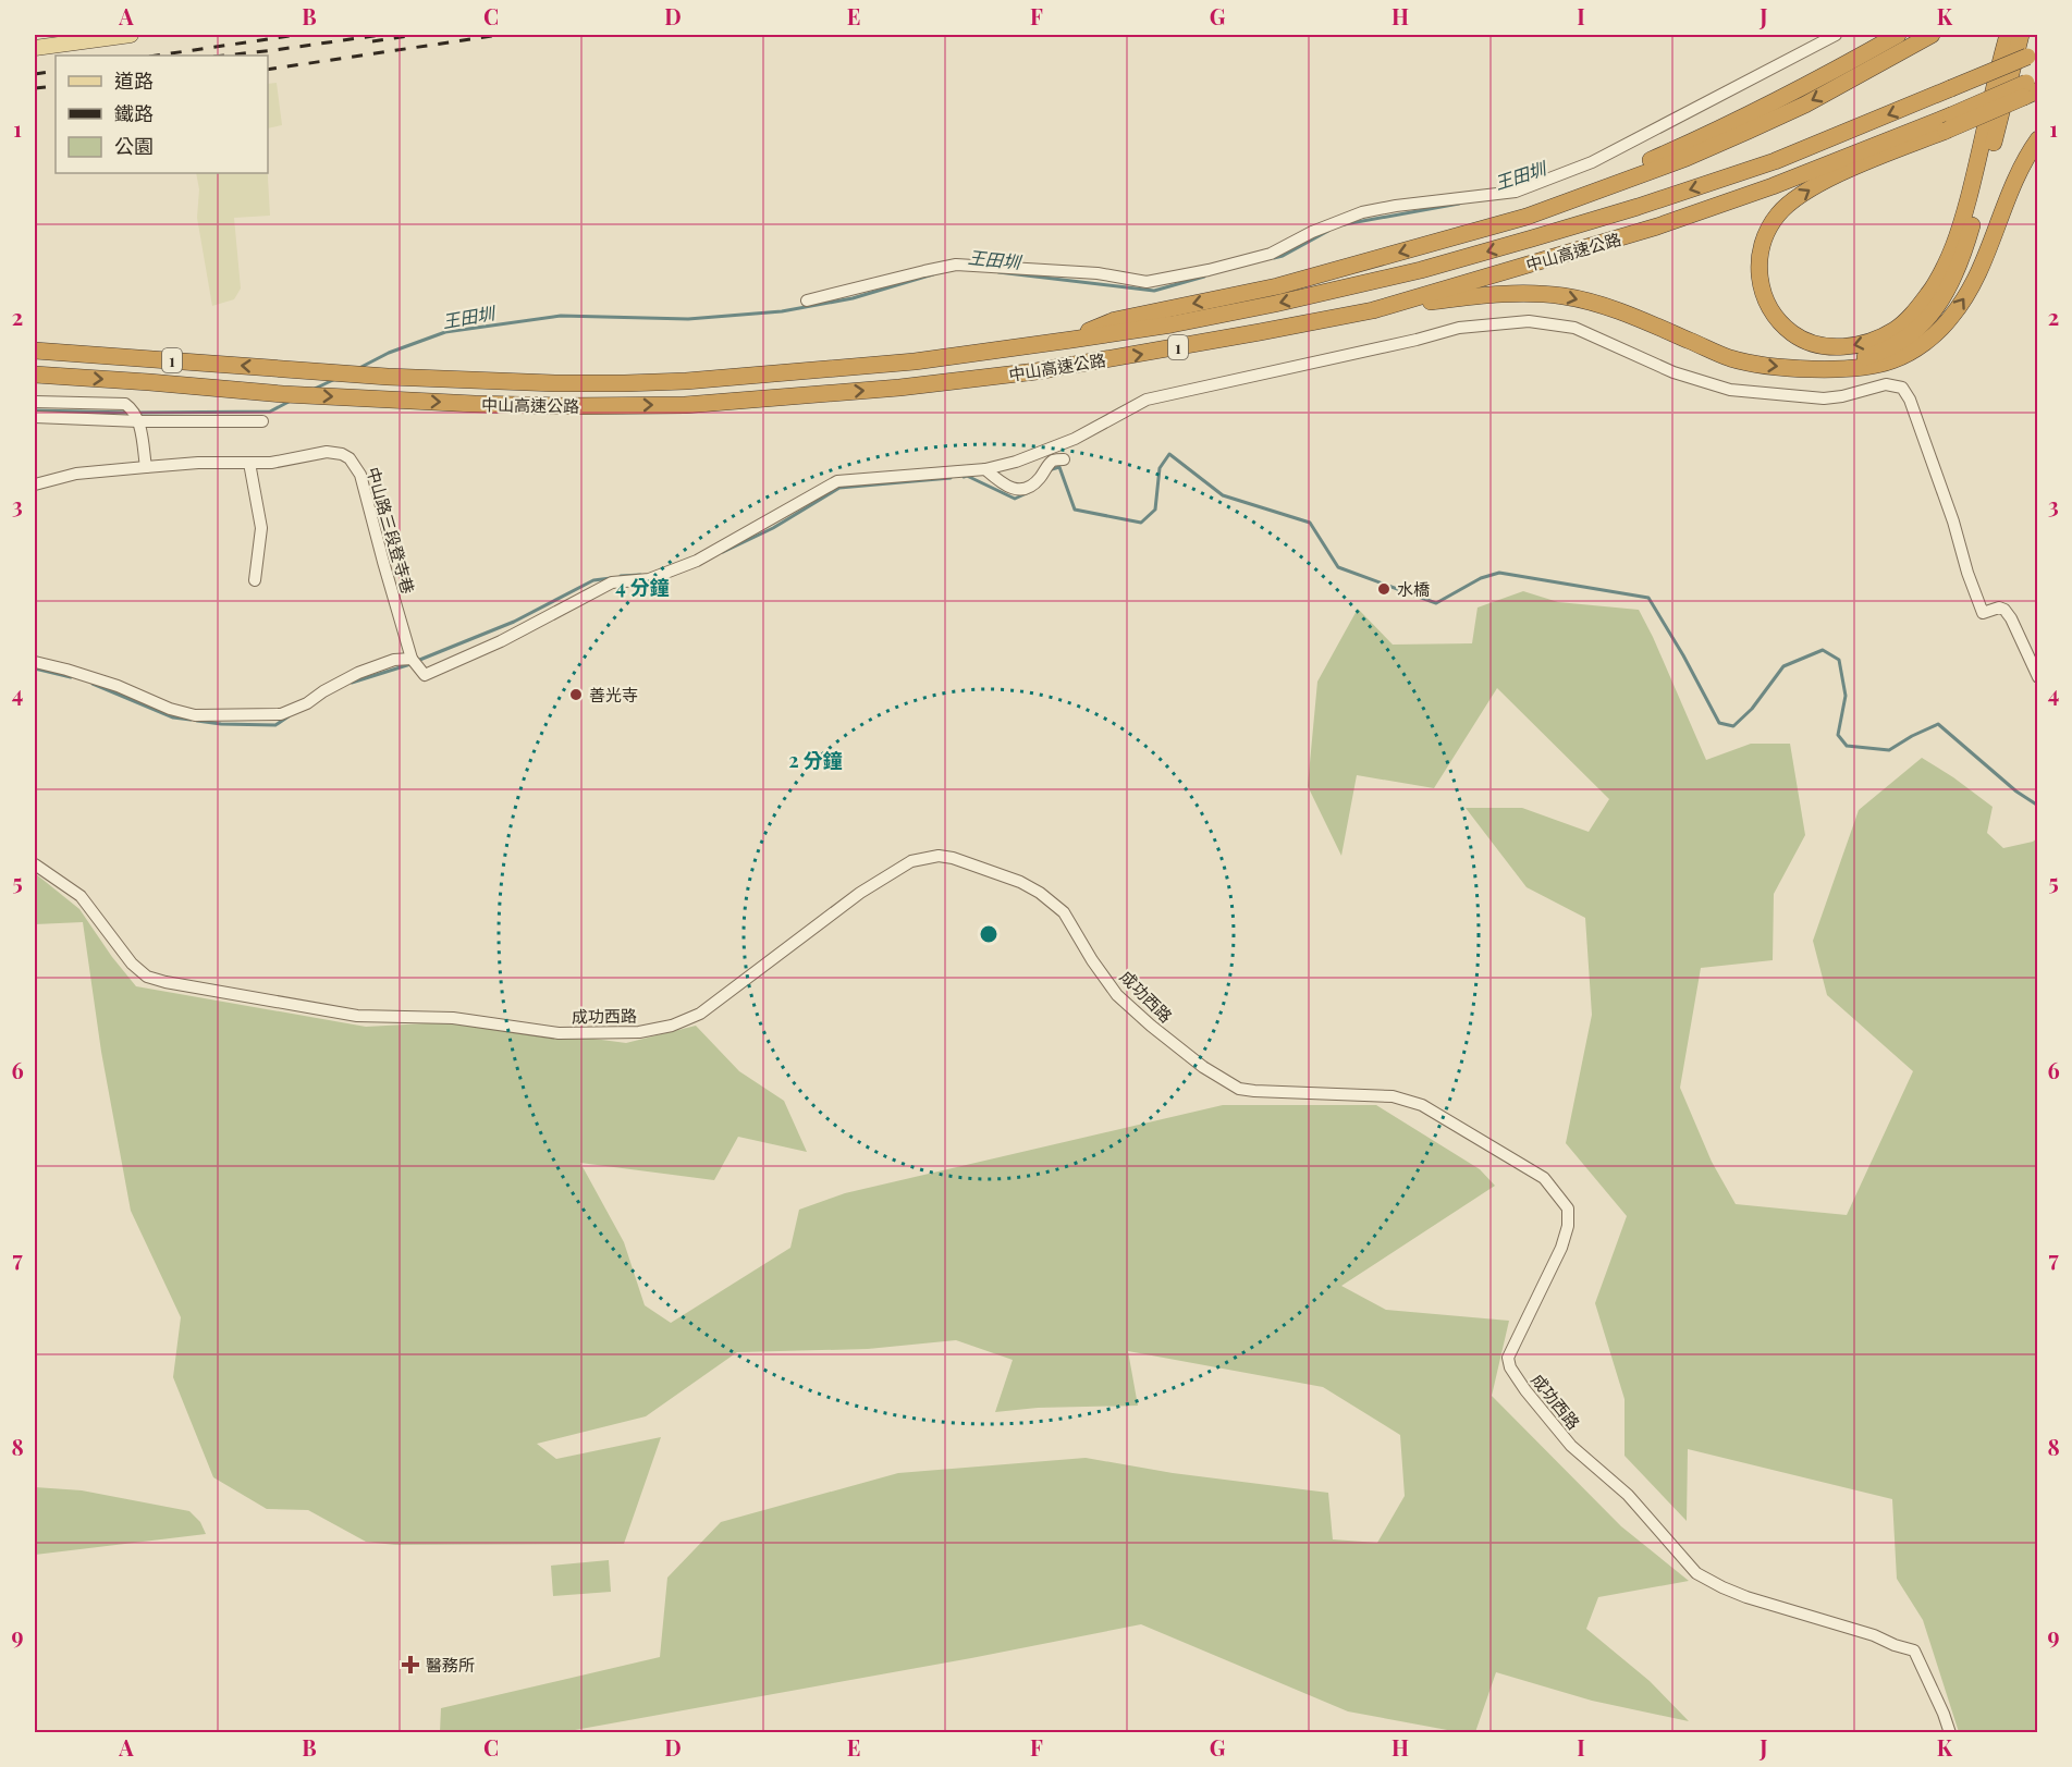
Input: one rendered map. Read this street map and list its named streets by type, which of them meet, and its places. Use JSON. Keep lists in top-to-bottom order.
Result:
{
  "streets": {
    "highway": ["中山高速公路", "1"],
    "street": ["中山路三段登寺巷", "成功西路"]
  },
  "water": ["王田圳"],
  "places": {
    "other": ["水橋", "善光寺"],
    "health": ["醫務所"]
  },
  "legend": ["道路", "鐵路", "公園"],
  "grid": {
    "columns": [
      "A",
      "B",
      "C",
      "D",
      "E",
      "F",
      "G",
      "H",
      "I",
      "J",
      "K"
    ],
    "rows": [
      "1",
      "2",
      "3",
      "4",
      "5",
      "6",
      "7",
      "8",
      "9"
    ]
  },
  "rings": ["4 分鐘", "2 分鐘"]
}
